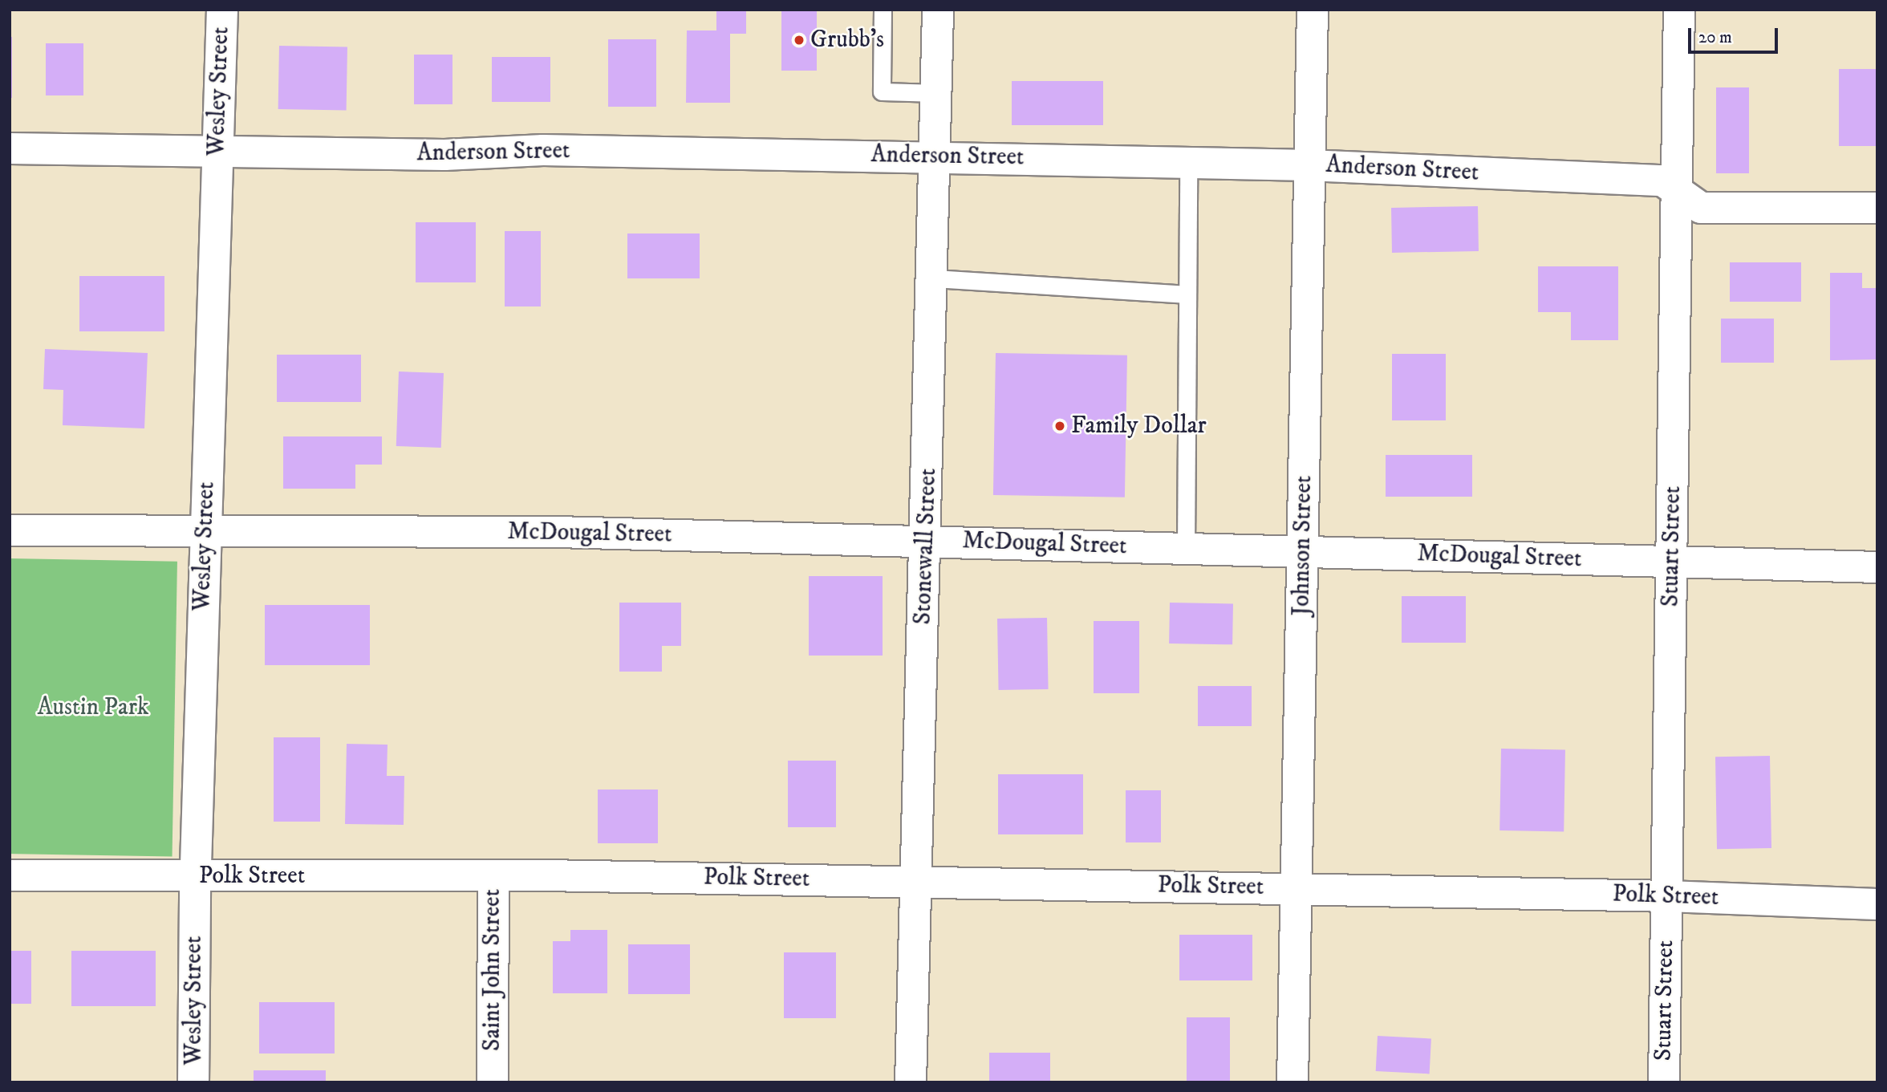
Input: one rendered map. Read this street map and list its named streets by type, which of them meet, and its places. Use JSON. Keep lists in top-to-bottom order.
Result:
{
  "streets": {
    "street": [
      "Wesley Street",
      "Anderson Street",
      "McDougal Street",
      "Johnson Street",
      "Stonewall Street",
      "Stuart Street",
      "Polk Street",
      "Saint John Street"
    ]
  },
  "crossings": [
    ["Wesley Street", "Anderson Street"],
    ["Wesley Street", "McDougal Street"],
    ["Wesley Street", "Polk Street"],
    ["Anderson Street", "Johnson Street"],
    ["Anderson Street", "Stonewall Street"],
    ["Anderson Street", "Stuart Street"],
    ["McDougal Street", "Johnson Street"],
    ["McDougal Street", "Stonewall Street"],
    ["McDougal Street", "Stuart Street"],
    ["Johnson Street", "Polk Street"],
    ["Stonewall Street", "Polk Street"],
    ["Stuart Street", "Polk Street"],
    ["Polk Street", "Saint John Street"]
  ],
  "parks": ["Austin Park"],
  "places": ["Grubb's", "Family Dollar"],
  "scale_bar": "20 m"
}
